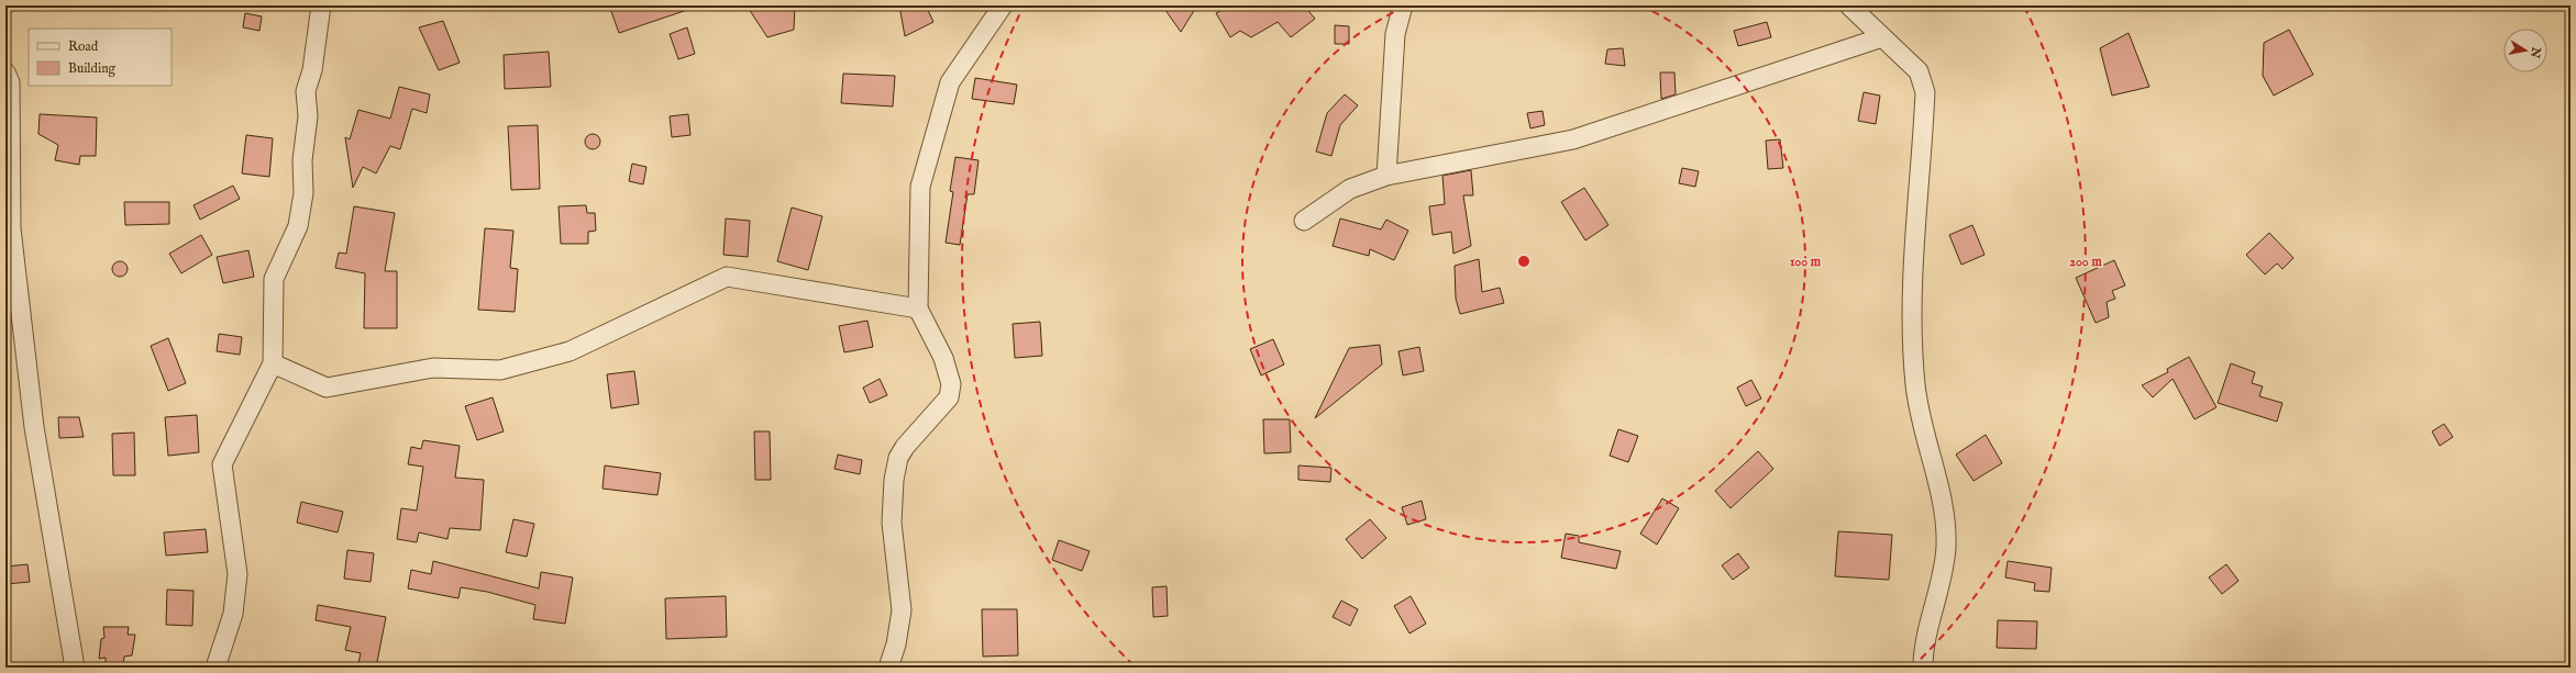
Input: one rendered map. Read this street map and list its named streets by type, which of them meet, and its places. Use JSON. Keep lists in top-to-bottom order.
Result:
{
  "legend": ["Road", "Building"],
  "north": "right",
  "rings": ["100 m", "200 m"]
}
